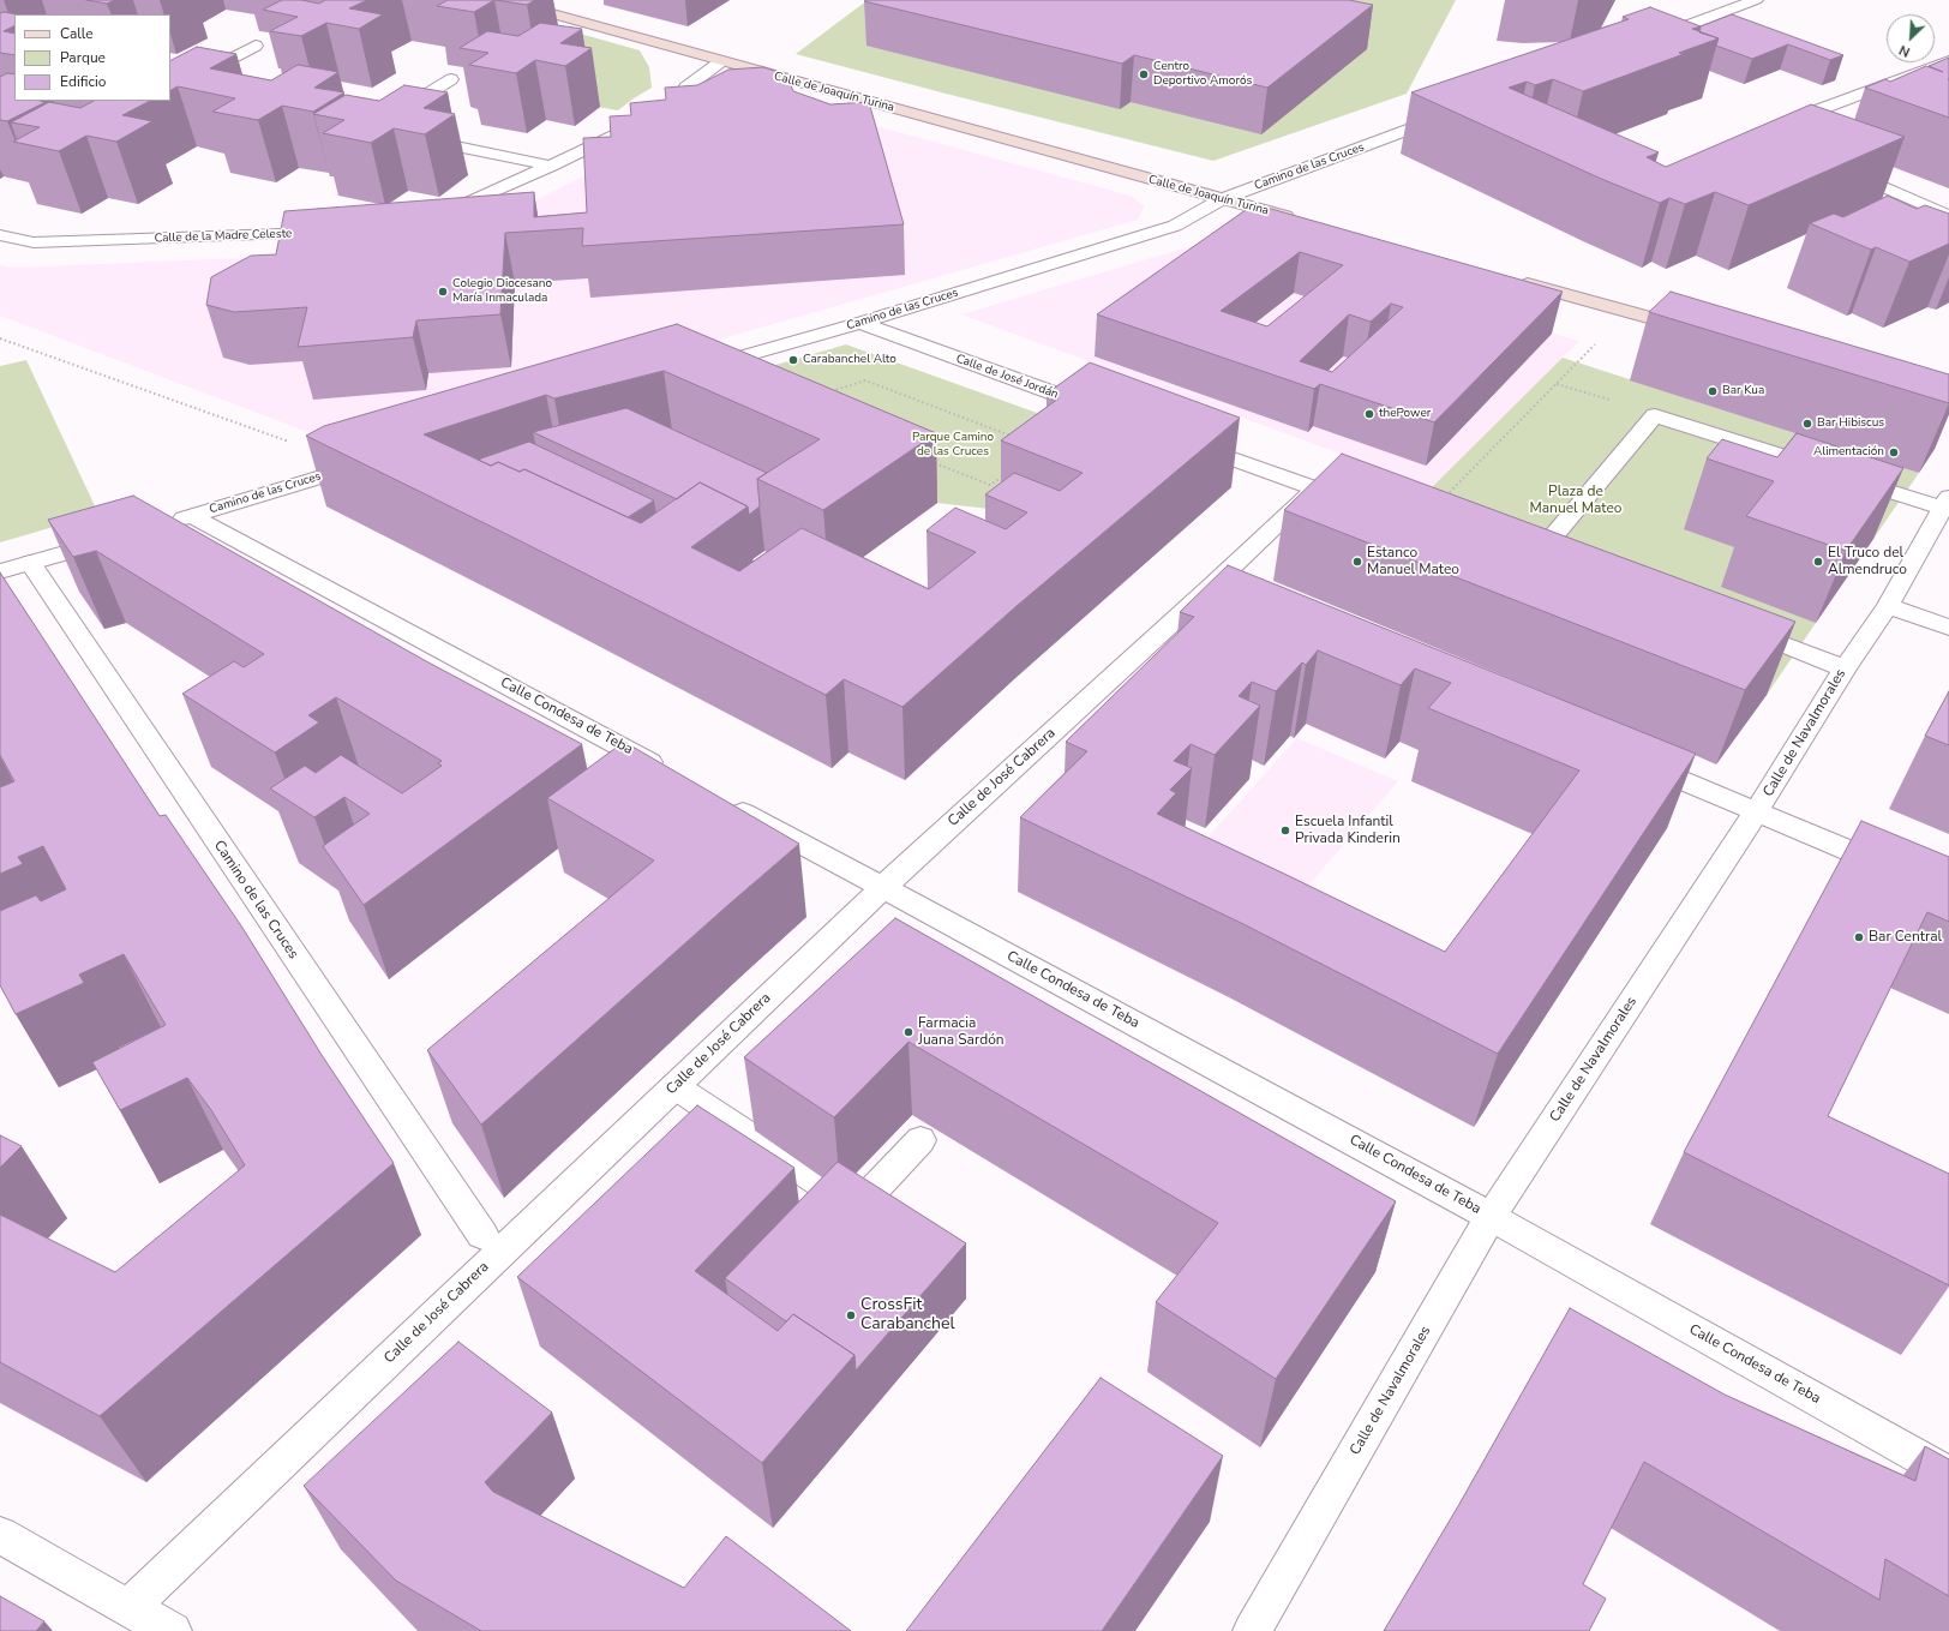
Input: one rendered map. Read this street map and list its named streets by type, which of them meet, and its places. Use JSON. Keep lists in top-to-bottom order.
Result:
{
  "streets": {
    "main road": ["Calle de Joaquín Turina"],
    "street": [
      "Camino de las Cruces",
      "Calle de la Madre Celeste",
      "Calle de José Jordán",
      "Calle Condesa de Teba",
      "Calle de Navalmorales",
      "Calle de José Cabrera"
    ]
  },
  "crossings": [
    ["Calle de Joaquín Turina", "Camino de las Cruces"],
    ["Camino de las Cruces", "Calle de José Jordán"],
    ["Camino de las Cruces", "Calle Condesa de Teba"],
    ["Calle Condesa de Teba", "Calle de Navalmorales"],
    ["Calle Condesa de Teba", "Calle de José Cabrera"]
  ],
  "parks": ["Parque Camino de las Cruces", "Plaza de Manuel Mateo"],
  "places": [
    "Centro Deportivo Amorós",
    "Colegio Diocesano María Inmaculada",
    "Carabanchel Alto",
    "Bar Kua",
    "thePower",
    "Bar Hibiscus",
    "Alimentación",
    "Estanco Manuel Mateo",
    "El Truco del Almendruco",
    "Escuela Infantil Privada Kinderin",
    "Bar Central",
    "Farmacia Juana Sardón",
    "CrossFit Carabanchel"
  ],
  "legend": ["Calle", "Parque", "Edificio"],
  "north": "bottom left"
}
